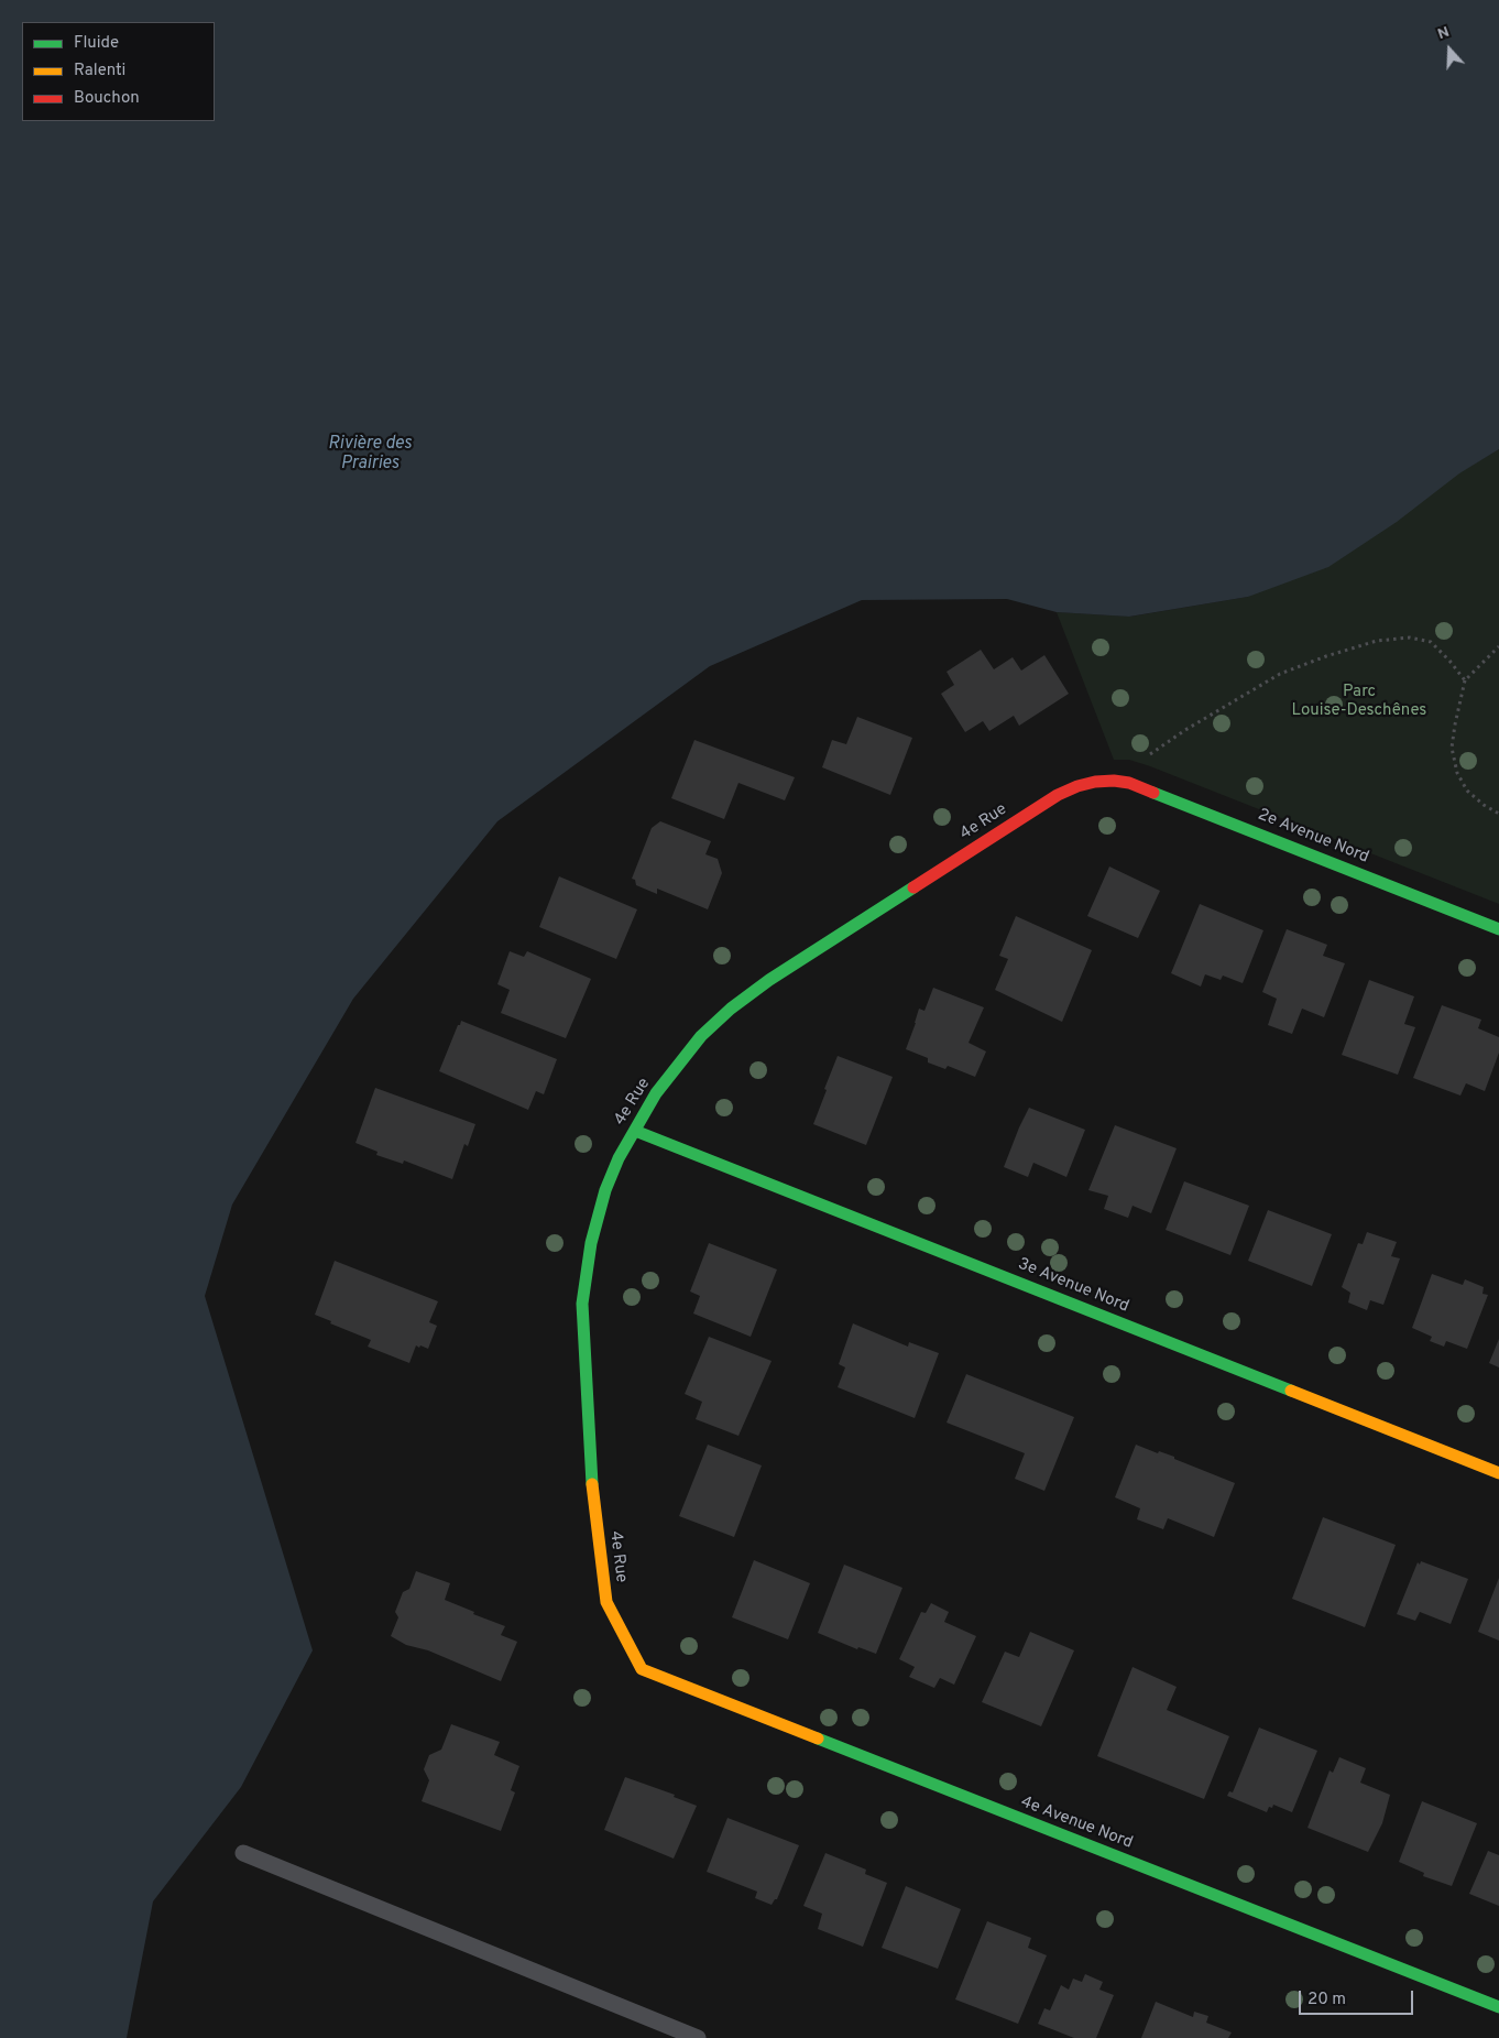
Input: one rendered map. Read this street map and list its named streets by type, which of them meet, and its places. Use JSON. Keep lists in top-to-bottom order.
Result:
{
  "streets": {
    "street": [
      "4e Rue",
      "2e Avenue Nord",
      "3e Avenue Nord",
      "4e Avenue Nord"
    ]
  },
  "crossings": [
    ["4e Rue", "2e Avenue Nord"],
    ["4e Rue", "3e Avenue Nord"],
    ["4e Rue", "4e Avenue Nord"]
  ],
  "water": ["Rivière des Prairies"],
  "parks": ["Parc Louise-Deschênes"],
  "legend": ["Fluide", "Ralenti", "Bouchon"],
  "scale_bar": "20 m",
  "north": "top"
}
